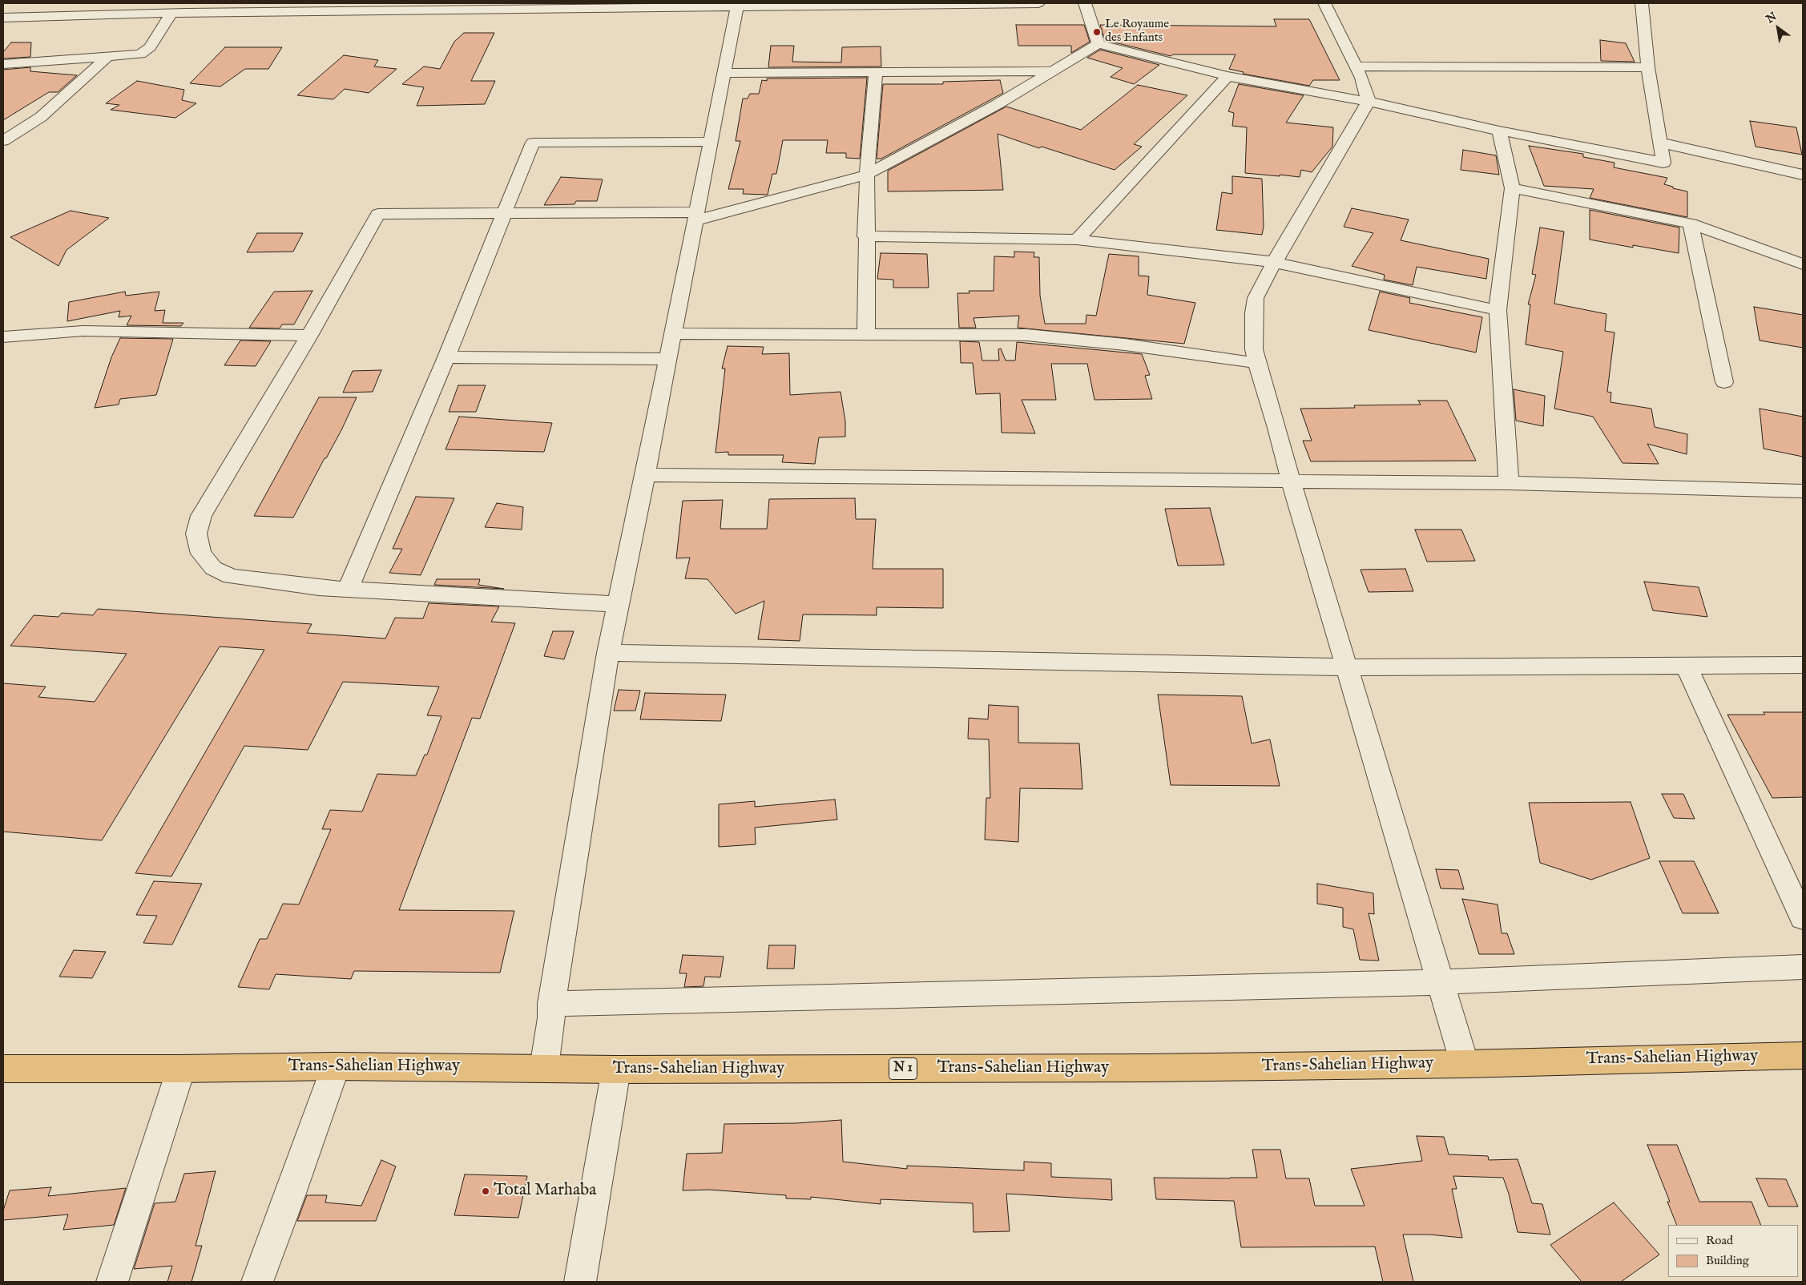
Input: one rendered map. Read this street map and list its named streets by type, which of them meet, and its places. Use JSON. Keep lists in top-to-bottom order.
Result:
{
  "streets": {
    "highway": ["Trans-Sahelian Highway", "N 1"]
  },
  "places": ["Le Royaume des Enfants", "Total Marhaba"],
  "legend": ["Road", "Building"],
  "north": "top left"
}
